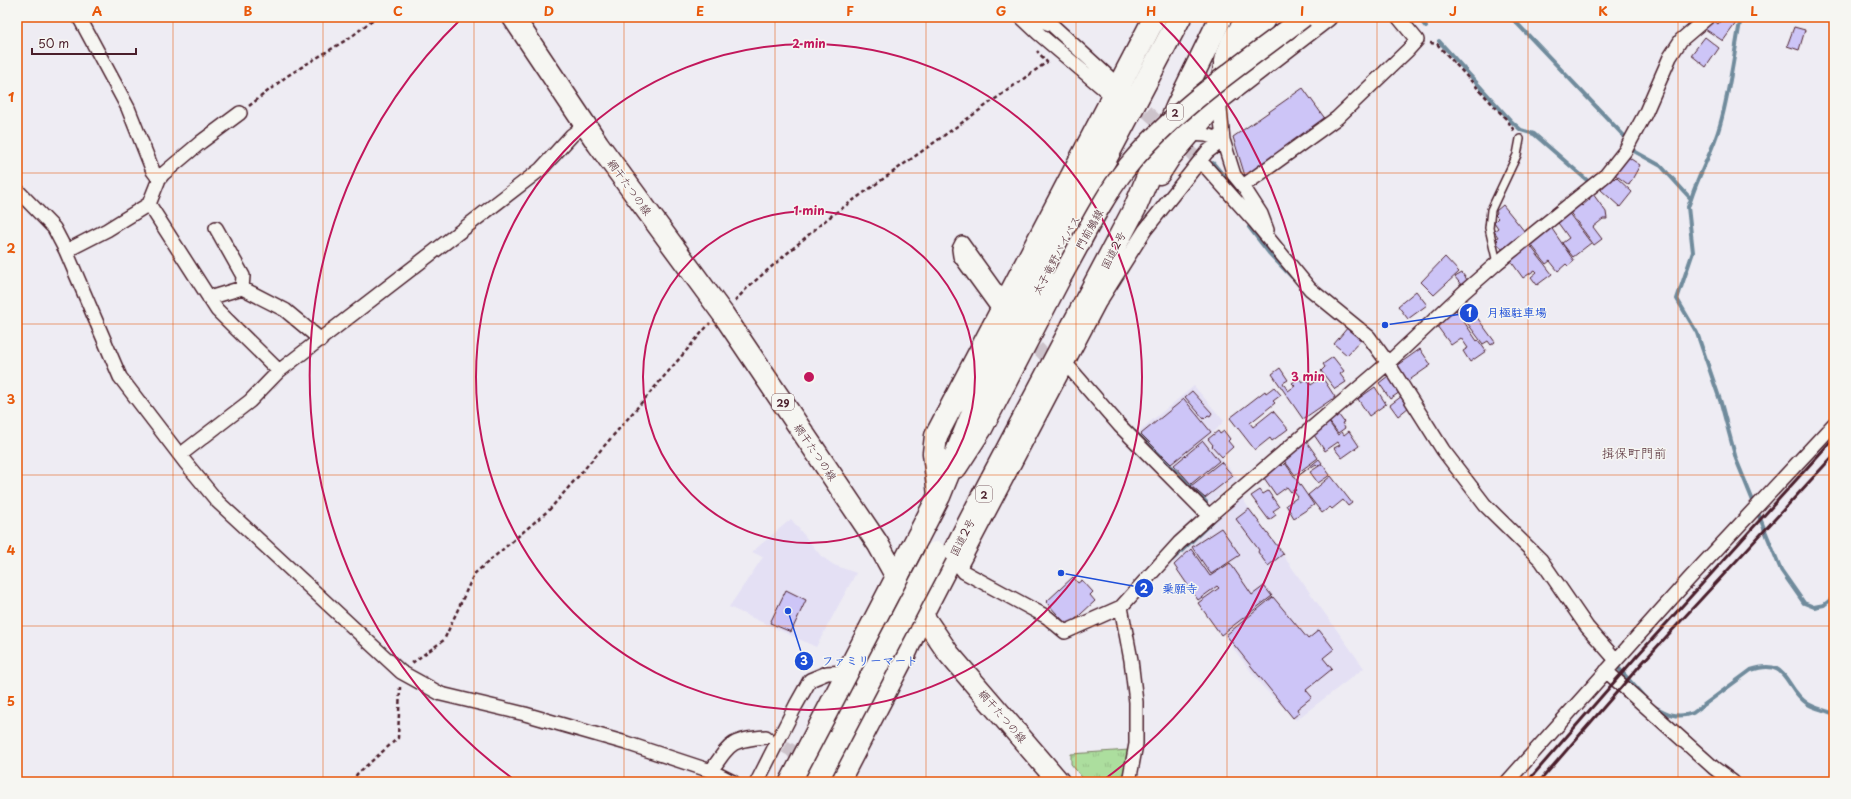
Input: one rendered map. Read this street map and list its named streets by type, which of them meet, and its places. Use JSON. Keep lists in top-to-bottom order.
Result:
{
  "streets": {
    "highway": ["2", "国道2号", "太子竜野バイパス"],
    "main road": ["網干たつの線", "門前鵤線", "29"]
  },
  "crossings": [
    ["2", "国道2号"],
    ["網干たつの線", "国道2号"],
    ["門前鵤線", "太子竜野バイパス"]
  ],
  "districts": ["揖保町門前"],
  "places": ["月極駐車場", "乗願寺", "ファミリーマート"],
  "scale_bar": "50 m",
  "grid": {
    "columns": [
      "A",
      "B",
      "C",
      "D",
      "E",
      "F",
      "G",
      "H",
      "I",
      "J",
      "K",
      "L"
    ],
    "rows": [
      "1",
      "2",
      "3",
      "4",
      "5"
    ]
  },
  "rings": ["2 min", "1 min", "3 min"]
}
